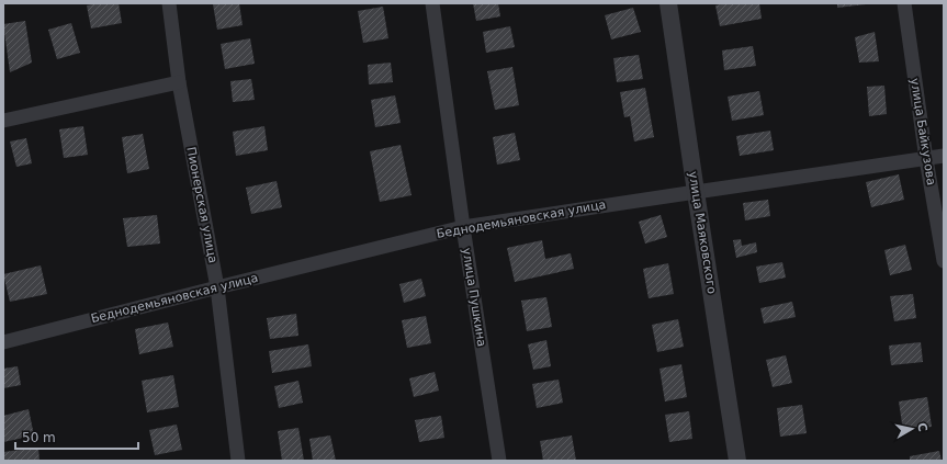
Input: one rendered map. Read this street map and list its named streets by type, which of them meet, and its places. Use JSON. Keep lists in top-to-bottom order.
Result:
{
  "streets": {
    "street": [
      "улица Байкузова",
      "Пионерская улица",
      "Беднодемьяновская улица",
      "улица Маяковского",
      "улица Пушкина"
    ]
  },
  "crossings": [
    ["улица Байкузова", "Беднодемьяновская улица"],
    ["Пионерская улица", "Беднодемьяновская улица"],
    ["Беднодемьяновская улица", "улица Маяковского"],
    ["Беднодемьяновская улица", "улица Пушкина"]
  ],
  "scale_bar": "50 m",
  "north": "right"
}
